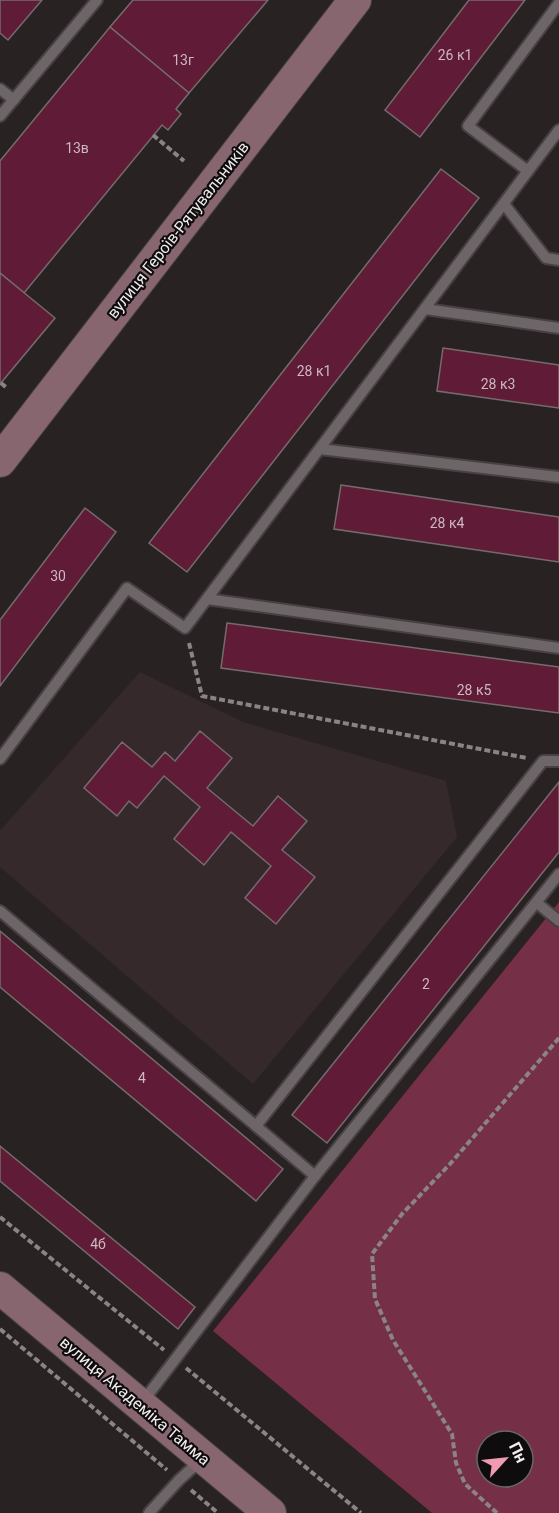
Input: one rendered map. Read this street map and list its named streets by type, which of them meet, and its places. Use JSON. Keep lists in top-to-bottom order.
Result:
{
  "streets": {
    "main road": ["вулиця Героїв-Рятувальників", "вулиця Академіка Тамма"]
  },
  "house_numbers": [
    "26 к1",
    "13г",
    "13в",
    "28 к1",
    "28 к3",
    "28 к4",
    "30",
    "28 к5",
    "2",
    "4",
    "4б"
  ],
  "north": "top right"
}
